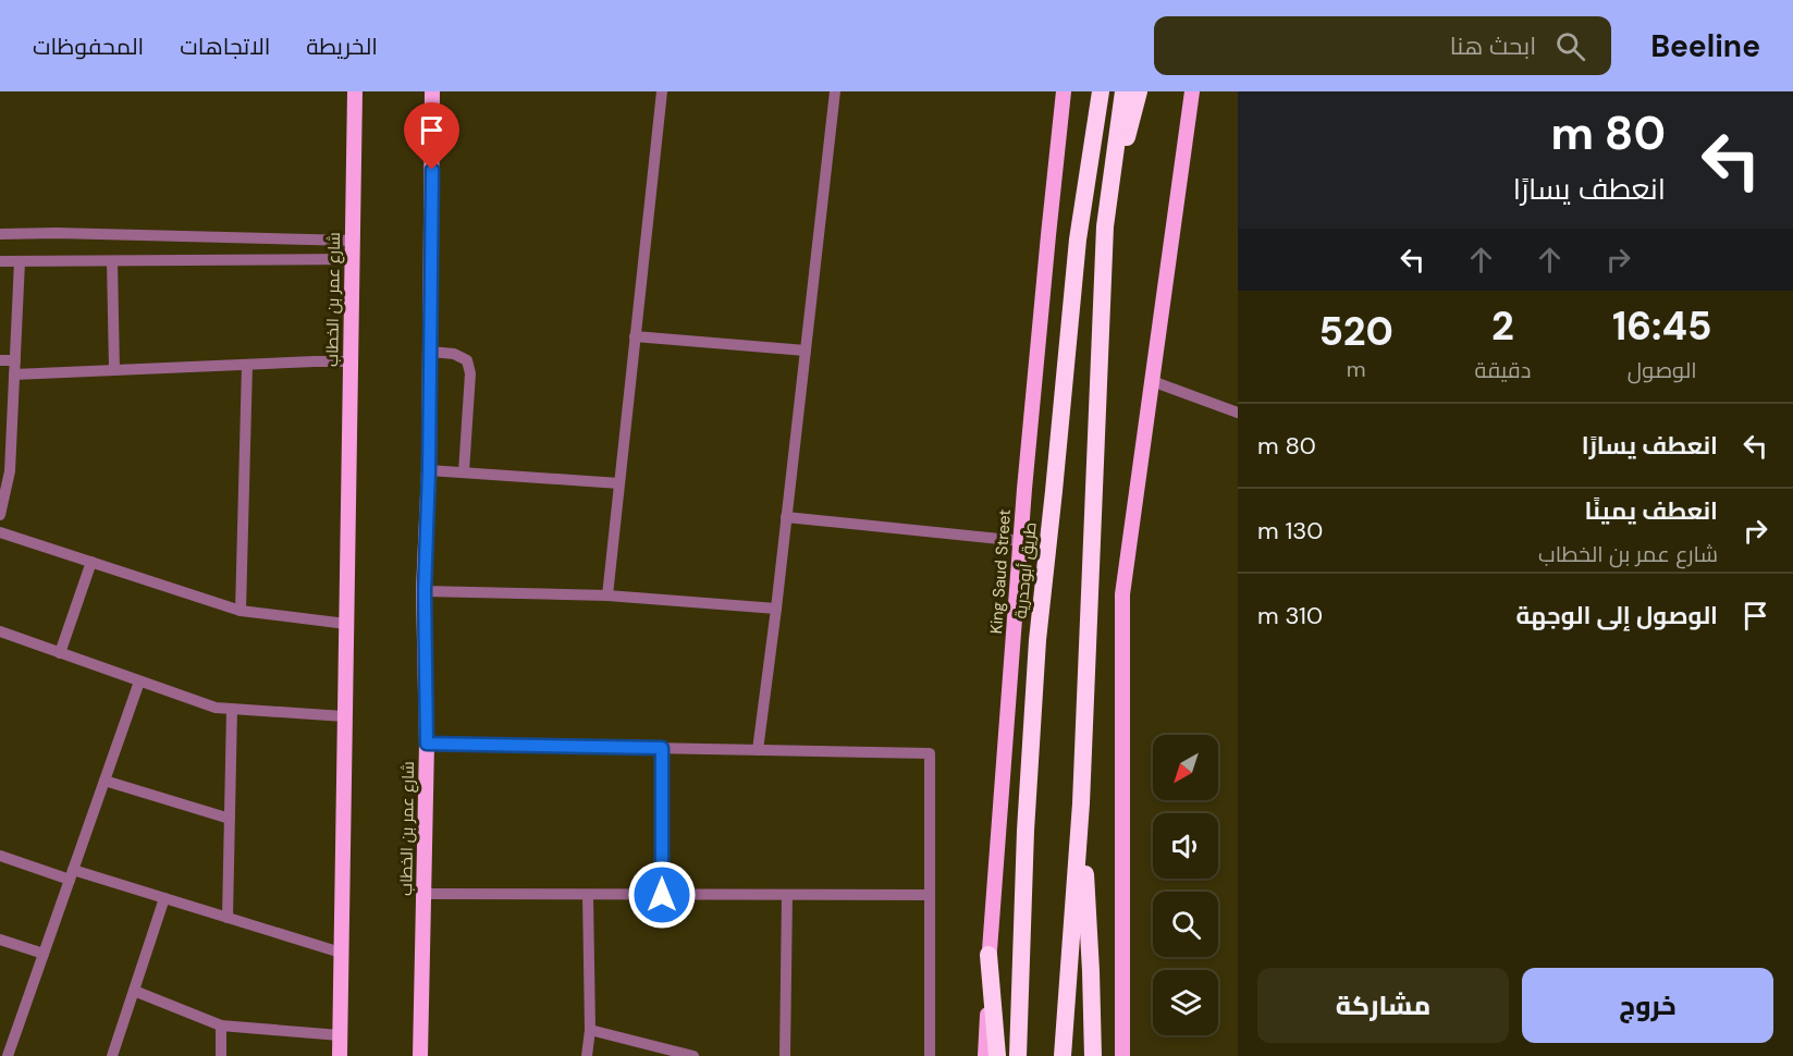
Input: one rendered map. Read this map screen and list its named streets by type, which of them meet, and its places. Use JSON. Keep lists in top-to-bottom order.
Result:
{
  "streets": {
    "highway": ["طريق أبوحدرية"],
    "main road": ["شارع عمر بن الخطاب", "King Saud Street"]
  },
  "north": "bottom left",
  "page": {
    "header": "Beeline",
    "search": "ابحث هنا",
    "nav": ["الخريطة", "الاتجاهات", "المحفوظات"],
    "turn": ["80 m", "انعطف يسارًا"],
    "eta": [
      "16:45",
      "الوصول",
      "2",
      "دقيقة",
      "520",
      "m"
    ],
    "list": [
      {
        "name": "انعطف يسارًا",
        "value": "80 m"
      },
      {
        "name": "انعطف يمينًا",
        "note": "شارع عمر بن الخطاب",
        "value": "130 m"
      },
      {
        "name": "الوصول إلى الوجهة",
        "value": "310 m"
      }
    ],
    "buttons": ["خروج", "مشاركة"]
  }
}
